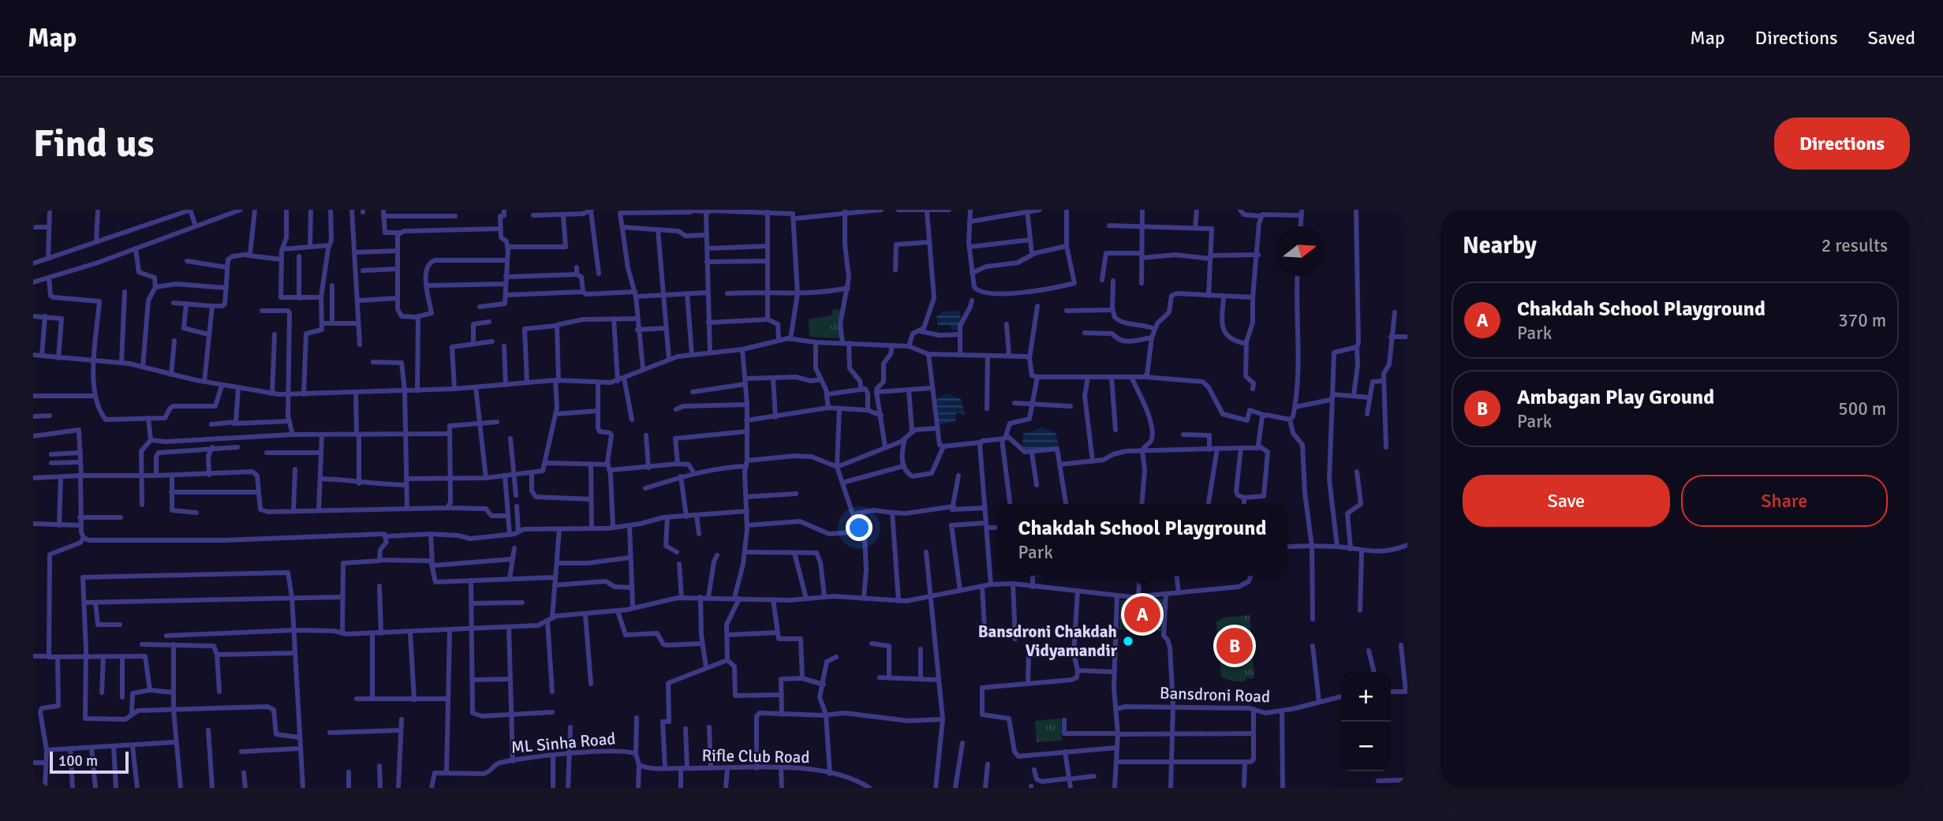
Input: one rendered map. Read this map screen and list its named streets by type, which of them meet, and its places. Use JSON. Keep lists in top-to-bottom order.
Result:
{
  "streets": {
    "street": ["Bansdroni Road", "ML Sinha Road", "Rifle Club Road"]
  },
  "crossings": [
    ["ML Sinha Road", "Rifle Club Road"]
  ],
  "places": ["Bansdroni Chakdah Vidyamandir"],
  "scale_bar": "100 m",
  "north": "right",
  "page": {
    "header": "Map",
    "nav": ["Map", "Directions", "Saved"],
    "buttons": [
      "Directions",
      ["Save", "Share"]
    ],
    "title": "Find us",
    "heading": ["Nearby", "2 results"],
    "list": [
      {
        "mark": "A",
        "name": "Chakdah School Playground",
        "note": "Park",
        "value": "370 m"
      },
      {
        "mark": "B",
        "name": "Ambagan Play Ground",
        "note": "Park",
        "value": "500 m"
      }
    ],
    "popup": ["Chakdah School Playground", "Park"],
    "pins": ["A", "B"],
    "map_buttons": ["+", "−"],
    "scale": "100 m"
  }
}
